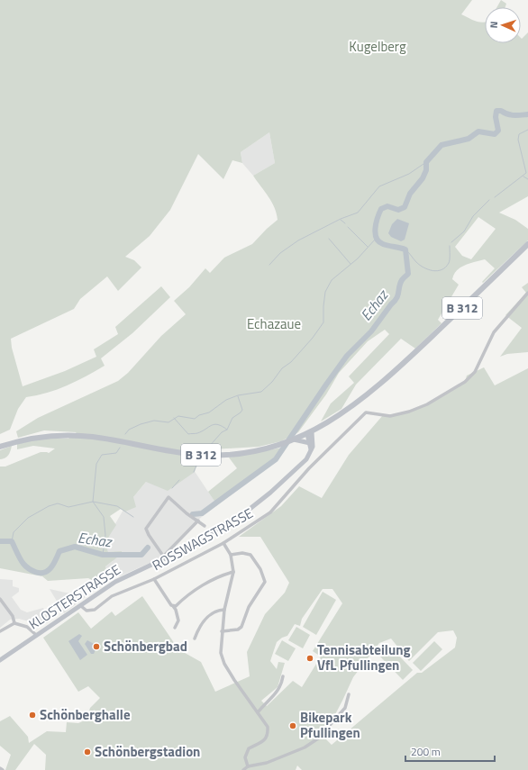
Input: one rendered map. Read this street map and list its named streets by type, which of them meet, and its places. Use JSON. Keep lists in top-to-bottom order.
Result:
{
  "streets": {
    "main road": ["B 312", "KLOSTERSTRASSE"],
    "street": ["ROSSWAGSTRASSE"]
  },
  "crossings": [
    ["B 312", "KLOSTERSTRASSE"],
    ["ROSSWAGSTRASSE", "KLOSTERSTRASSE"]
  ],
  "water": ["Echaz"],
  "parks": ["Kugelberg", "Echazaue"],
  "places": [
    "Schönbergbad",
    "Tennisabteilung VfL Pfullingen",
    "Schönberghalle",
    "Bikepark Pfullingen",
    "Schönbergstadion"
  ],
  "scale_bar": "200 m",
  "north": "left"
}
